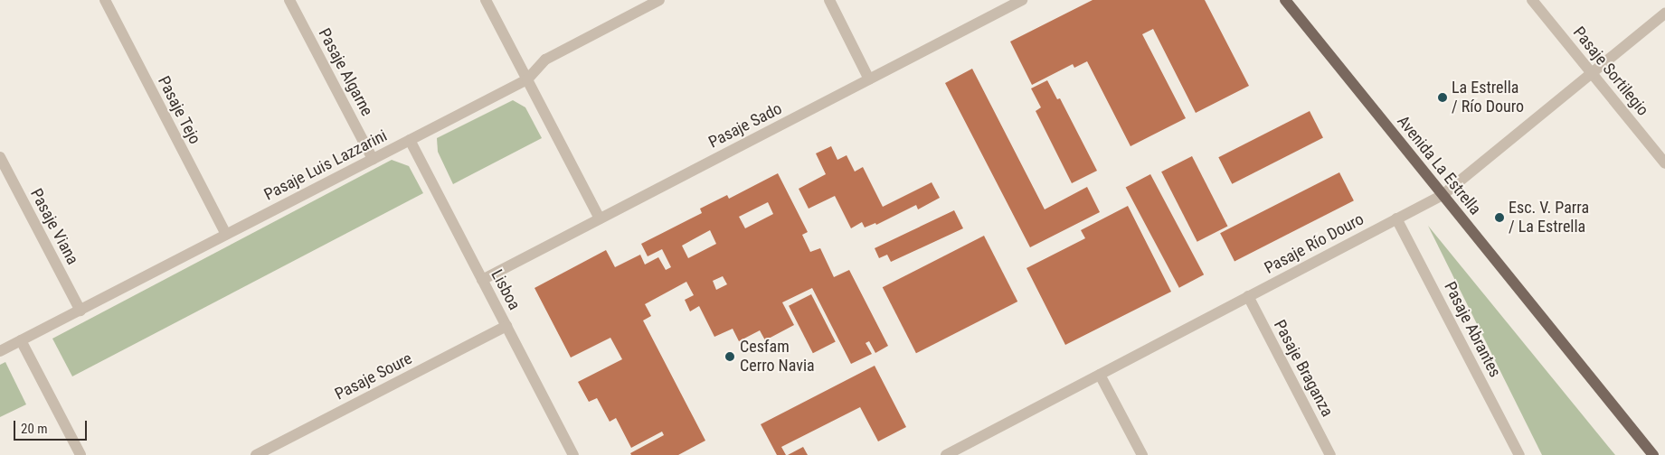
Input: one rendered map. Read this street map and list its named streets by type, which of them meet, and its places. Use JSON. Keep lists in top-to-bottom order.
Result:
{
  "streets": {
    "main road": ["Avenida La Estrella"],
    "street": [
      "Pasaje Sortilegio",
      "Pasaje Algarne",
      "Pasaje Tejo",
      "Pasaje Sado",
      "Pasaje Luis Lazzarini",
      "Pasaje Viana",
      "Pasaje Río Douro",
      "Lisboa",
      "Pasaje Abrantes",
      "Pasaje Braganza",
      "Pasaje Soure"
    ]
  },
  "crossings": [
    ["Pasaje Sortilegio", "Pasaje Río Douro"],
    ["Pasaje Algarne", "Pasaje Luis Lazzarini"],
    ["Pasaje Tejo", "Pasaje Luis Lazzarini"],
    ["Pasaje Sado", "Lisboa"],
    ["Pasaje Luis Lazzarini", "Pasaje Viana"],
    ["Pasaje Luis Lazzarini", "Lisboa"],
    ["Avenida La Estrella", "Pasaje Río Douro"],
    ["Pasaje Río Douro", "Pasaje Abrantes"],
    ["Pasaje Río Douro", "Pasaje Braganza"],
    ["Lisboa", "Pasaje Soure"]
  ],
  "places": ["La Estrella / Río Douro", "Esc. V. Parra / La Estrella", "Cesfam Cerro Navia"],
  "scale_bar": "20 m"
}
